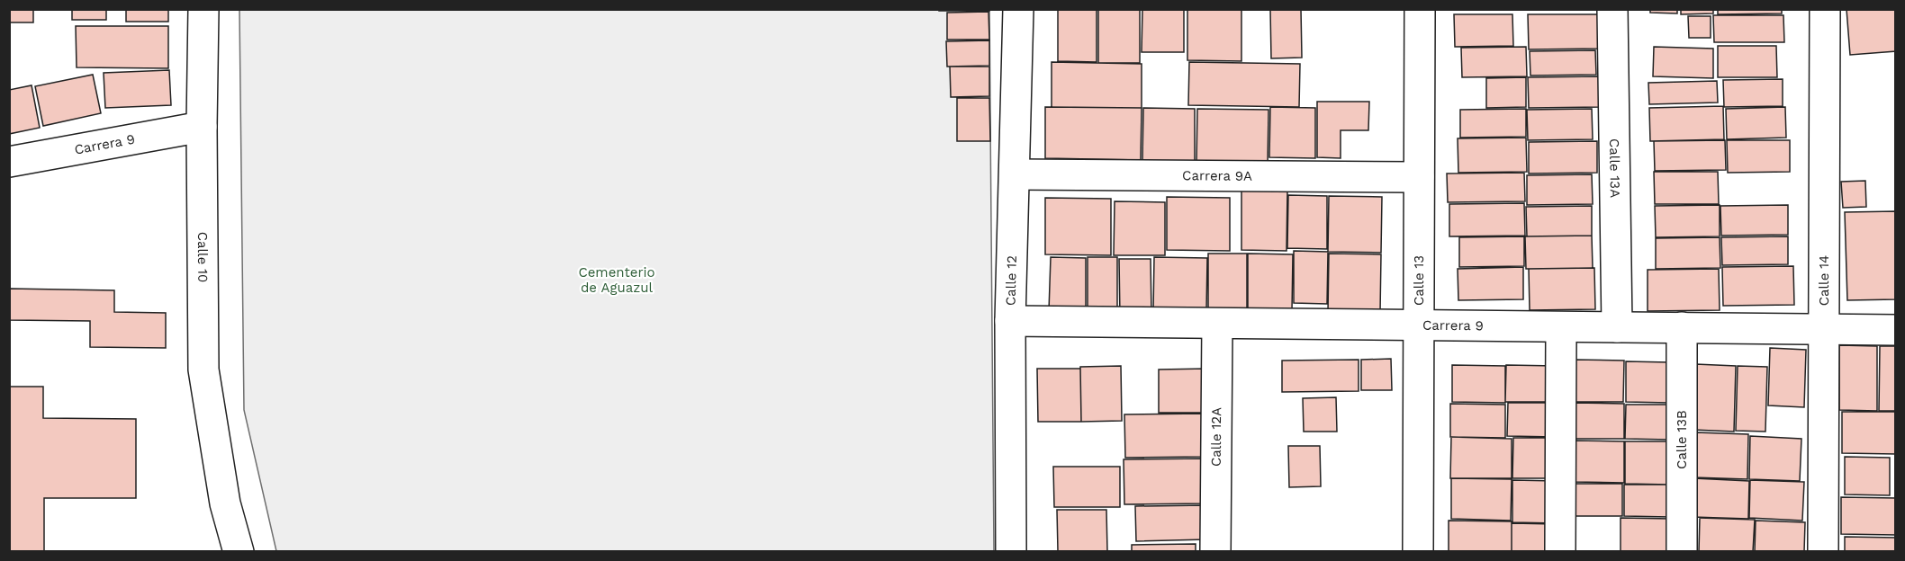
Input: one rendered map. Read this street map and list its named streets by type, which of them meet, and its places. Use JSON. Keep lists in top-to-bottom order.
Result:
{
  "streets": {
    "street": [
      "Carrera 9",
      "Calle 13A",
      "Carrera 9A",
      "Calle 10",
      "Calle 12",
      "Calle 13",
      "Calle 14",
      "Calle 12A",
      "Calle 13B"
    ]
  },
  "crossings": [
    ["Carrera 9", "Calle 13A"],
    ["Carrera 9", "Calle 10"],
    ["Carrera 9", "Calle 12"],
    ["Carrera 9", "Calle 13"],
    ["Carrera 9", "Calle 14"],
    ["Carrera 9", "Calle 12A"],
    ["Carrera 9", "Calle 13B"],
    ["Carrera 9A", "Calle 12"],
    ["Carrera 9A", "Calle 13"]
  ],
  "parks": ["Cementerio de Aguazul"]
}
